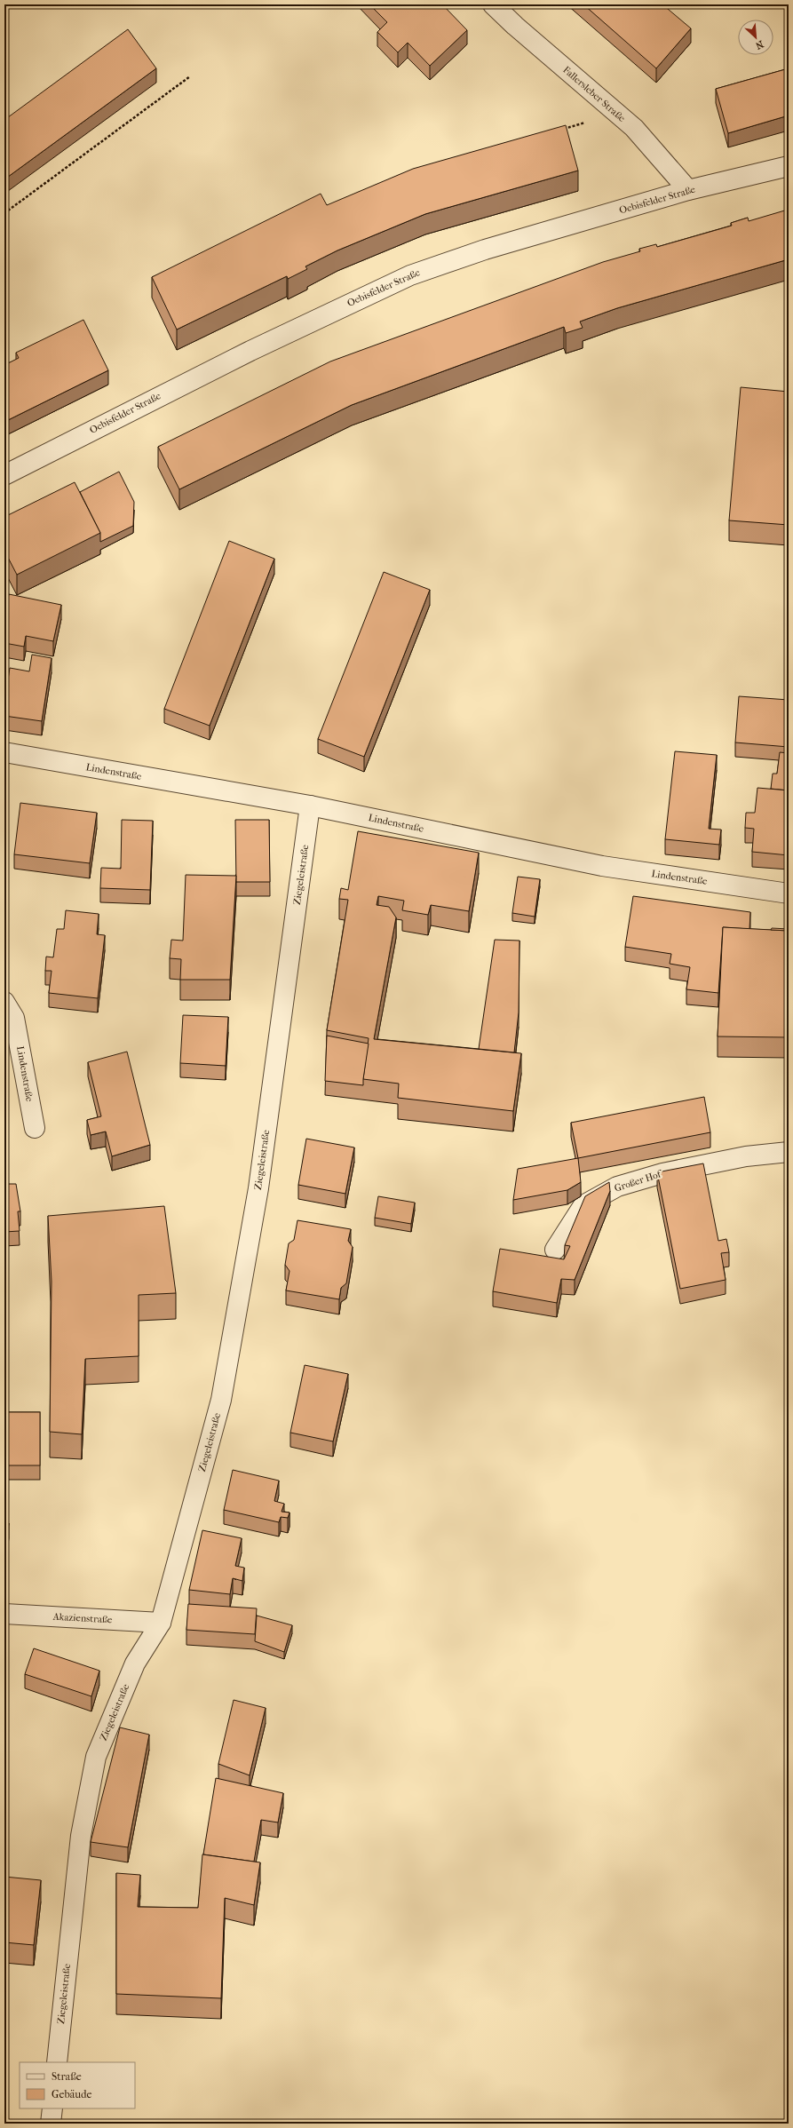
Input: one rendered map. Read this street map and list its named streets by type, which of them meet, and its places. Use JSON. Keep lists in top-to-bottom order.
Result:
{
  "streets": {
    "street": [
      "Fallersleber Straße",
      "Oebisfelder Straße",
      "Lindenstraße",
      "Ziegeleistraße",
      "Großer Hof",
      "Akazienstraße"
    ]
  },
  "crossings": [
    ["Fallersleber Straße", "Oebisfelder Straße"],
    ["Lindenstraße", "Ziegeleistraße"],
    ["Ziegeleistraße", "Akazienstraße"]
  ],
  "legend": ["Straße", "Gebäude"],
  "north": "bottom right"
}
